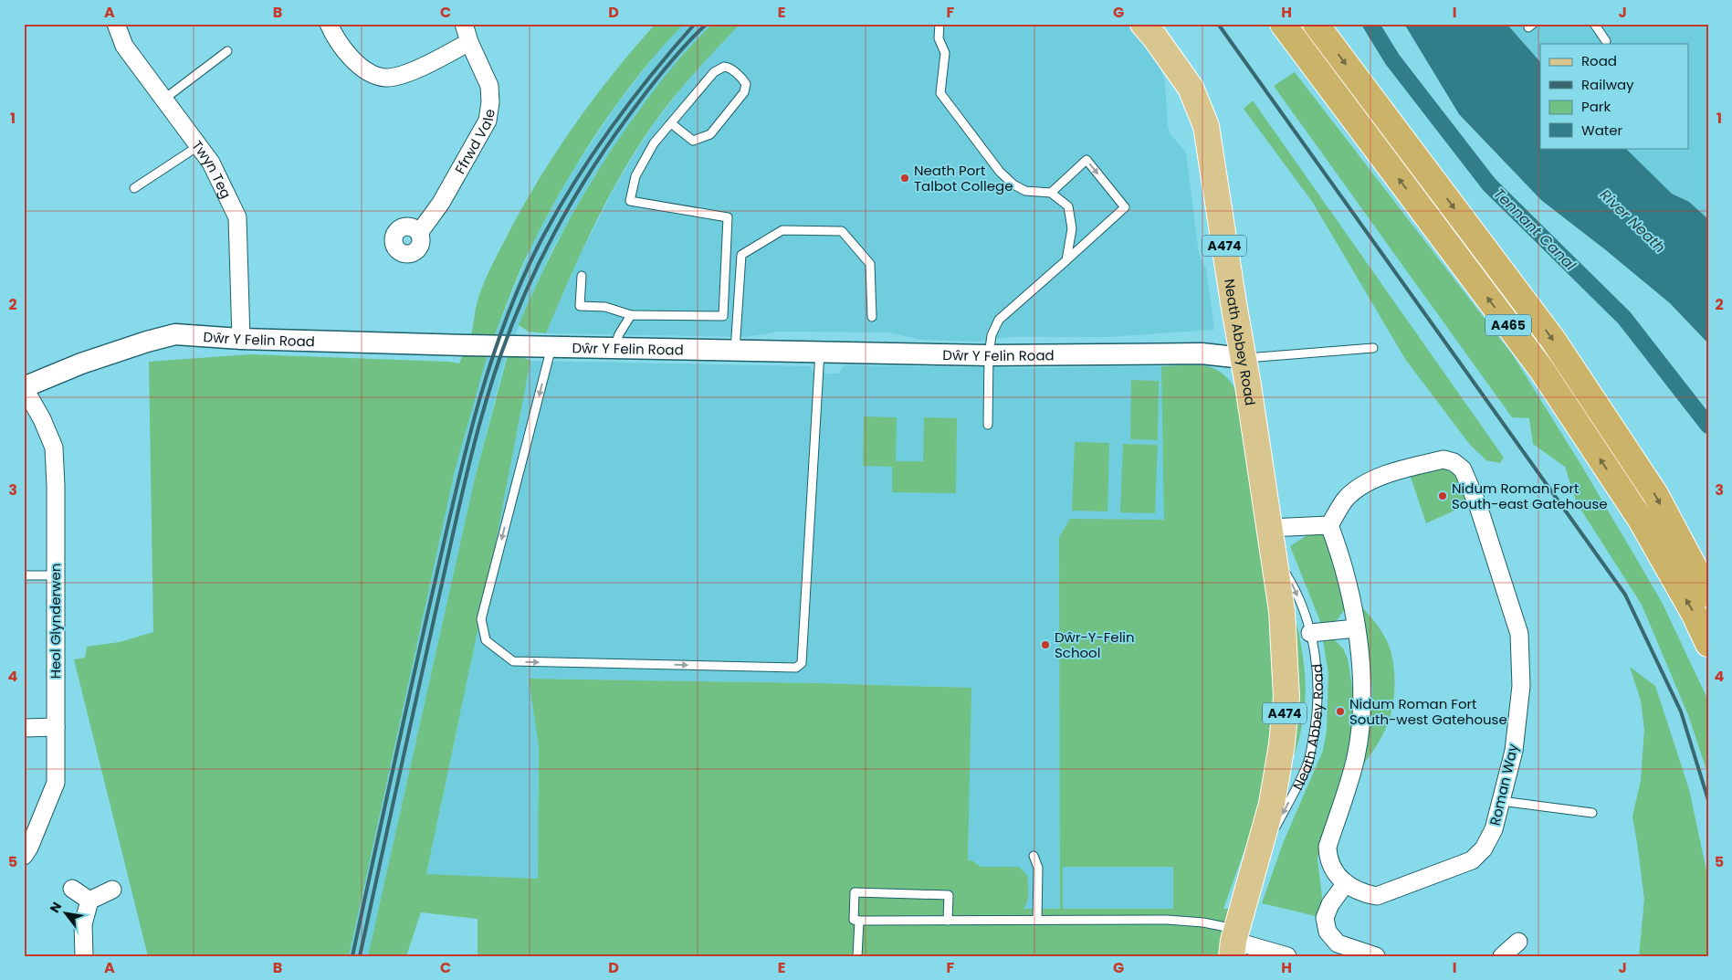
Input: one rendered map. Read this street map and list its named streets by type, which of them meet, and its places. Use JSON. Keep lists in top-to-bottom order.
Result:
{
  "streets": {
    "highway": ["A465"],
    "main road": ["A474", "Neath Abbey Road"],
    "street": [
      "Ffrwd Vale",
      "Twyn Teg",
      "Dŵr Y Felin Road",
      "Heol Glynderwen",
      "Roman Way"
    ]
  },
  "crossings": [
    ["Twyn Teg", "Dŵr Y Felin Road"],
    ["Dŵr Y Felin Road", "Neath Abbey Road"],
    ["Dŵr Y Felin Road", "Heol Glynderwen"]
  ],
  "water": ["River Neath", "Tennant Canal"],
  "places": [
    "Neath Port Talbot College",
    "Nidum Roman Fort South-east Gatehouse",
    "Dŵr-Y-Felin School",
    "Nidum Roman Fort South-west Gatehouse"
  ],
  "legend": [
    "Road",
    "Railway",
    "Park",
    "Water"
  ],
  "north": "top left",
  "grid": {
    "columns": [
      "A",
      "B",
      "C",
      "D",
      "E",
      "F",
      "G",
      "H",
      "I",
      "J"
    ],
    "rows": [
      "1",
      "2",
      "3",
      "4",
      "5"
    ]
  }
}
